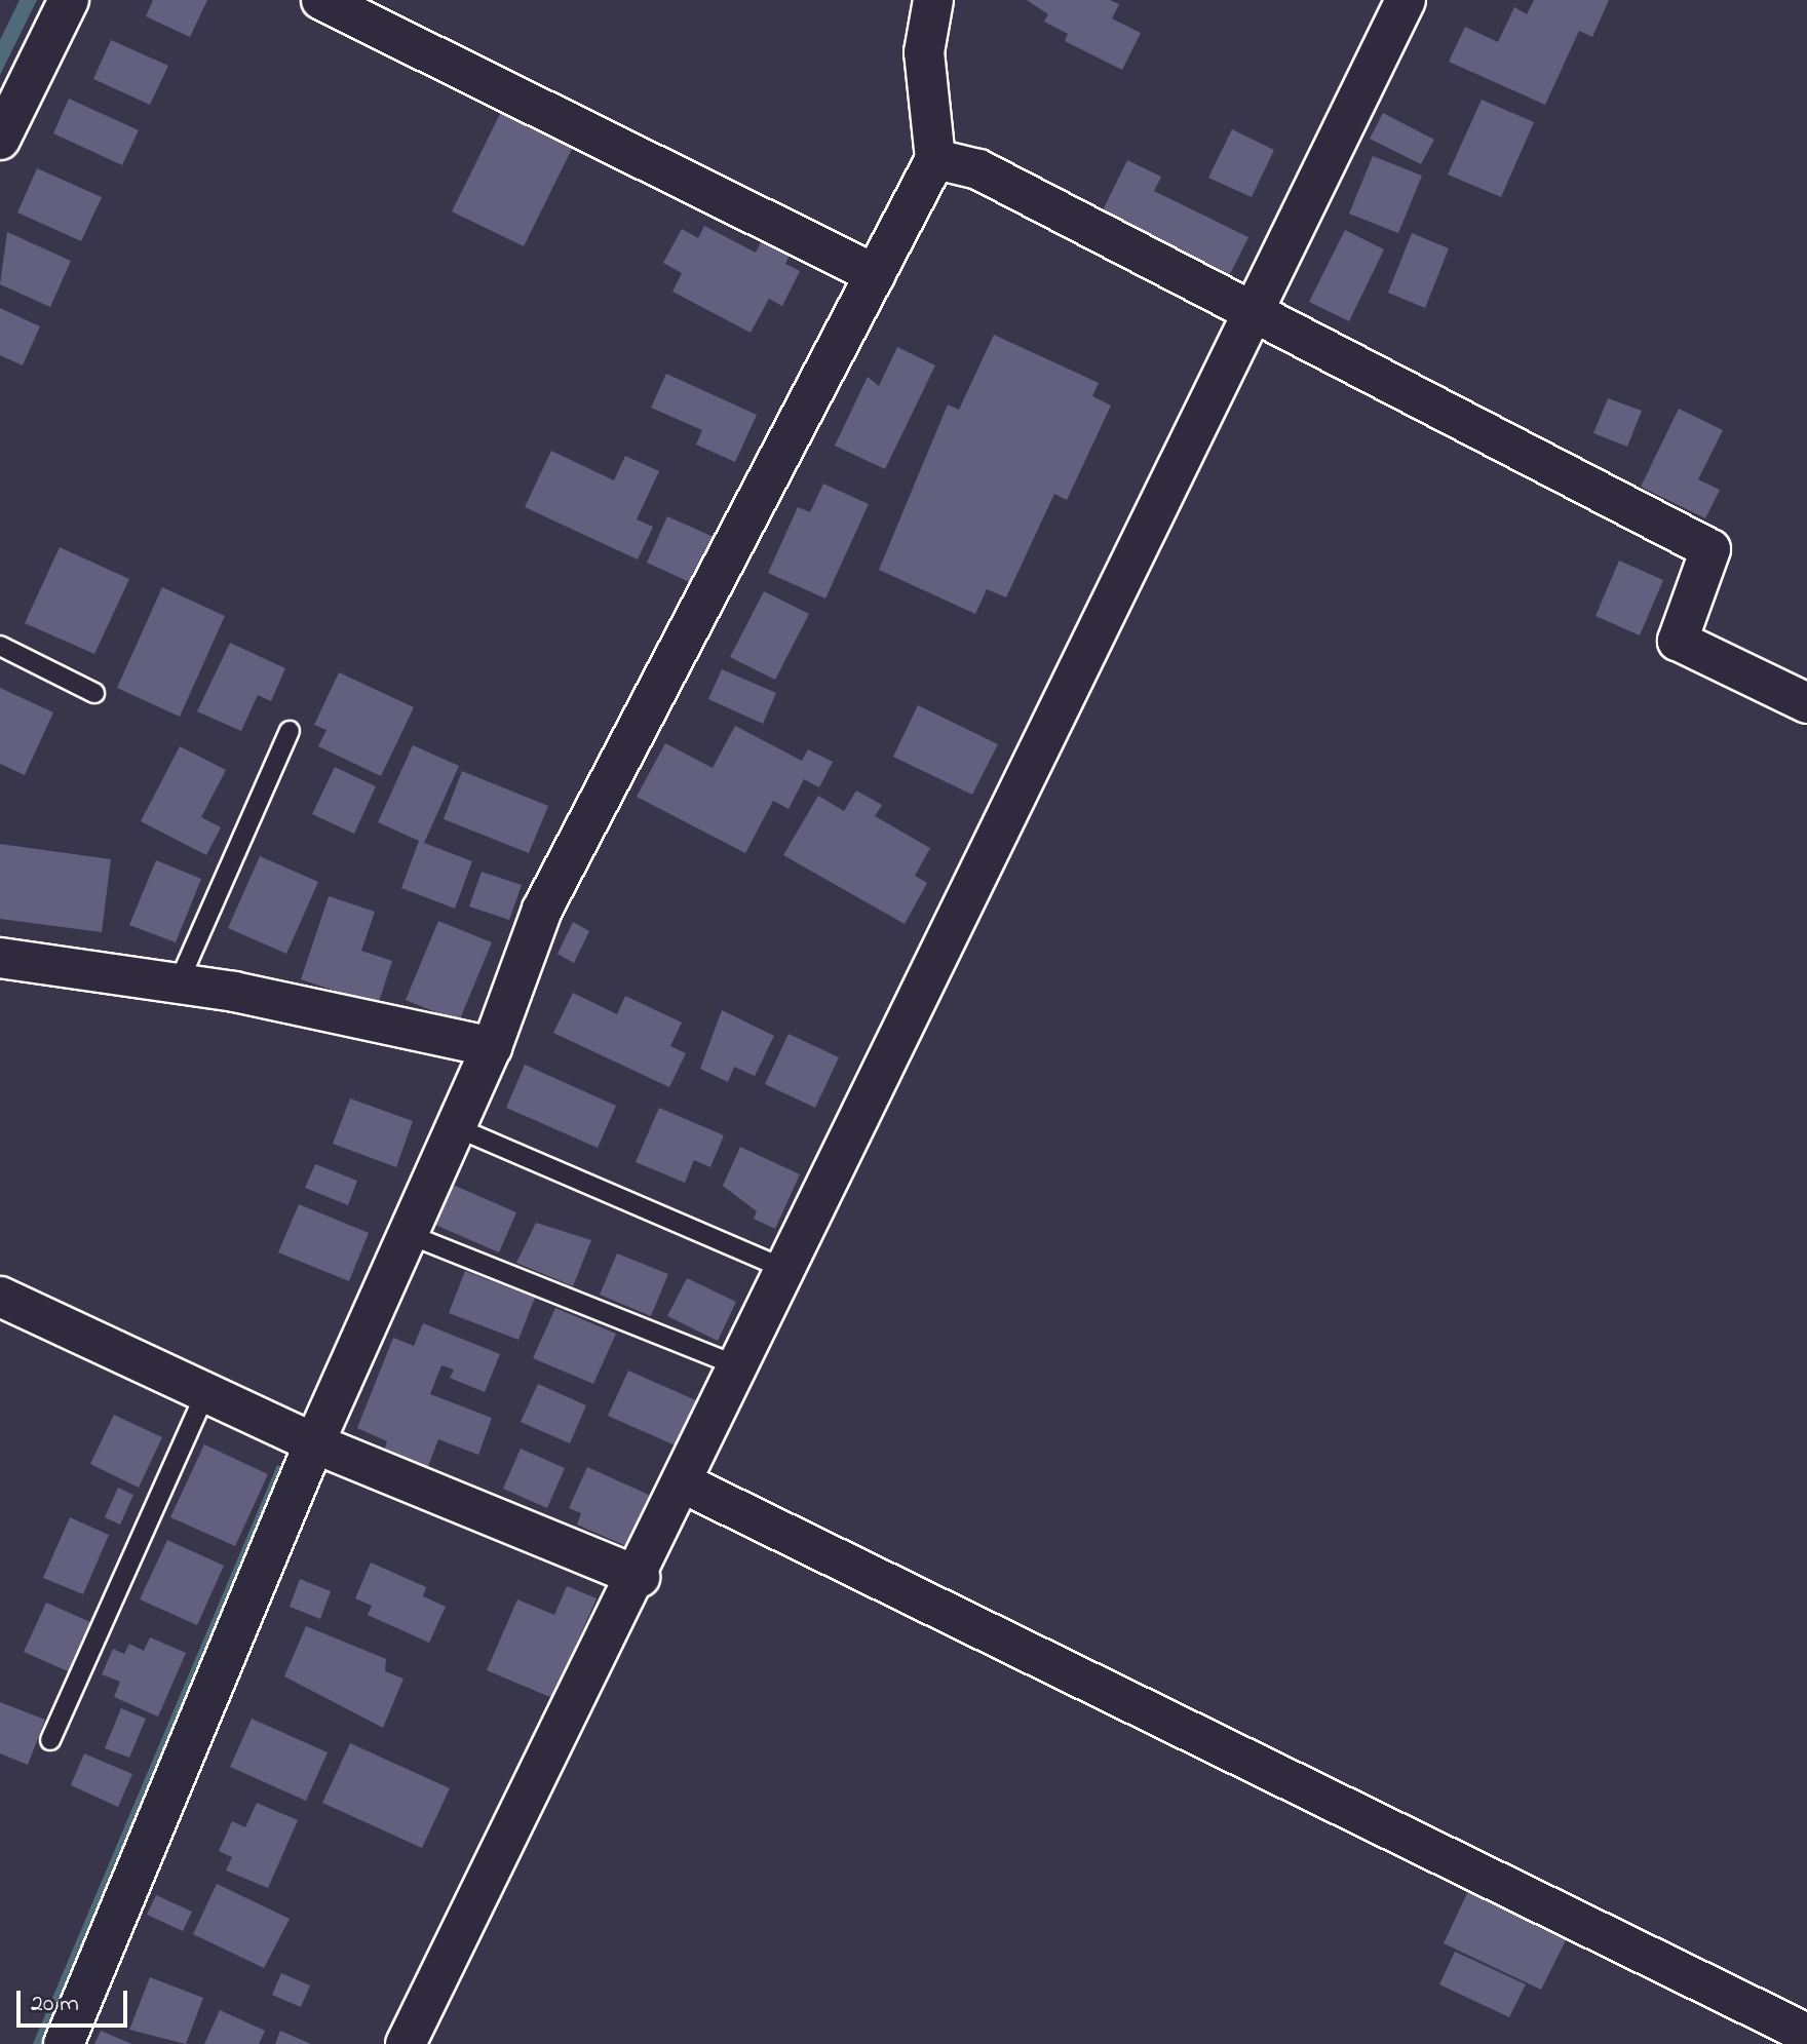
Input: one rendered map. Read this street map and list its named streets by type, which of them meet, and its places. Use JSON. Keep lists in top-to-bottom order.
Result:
{
  "scale_bar": "20 m"
}
